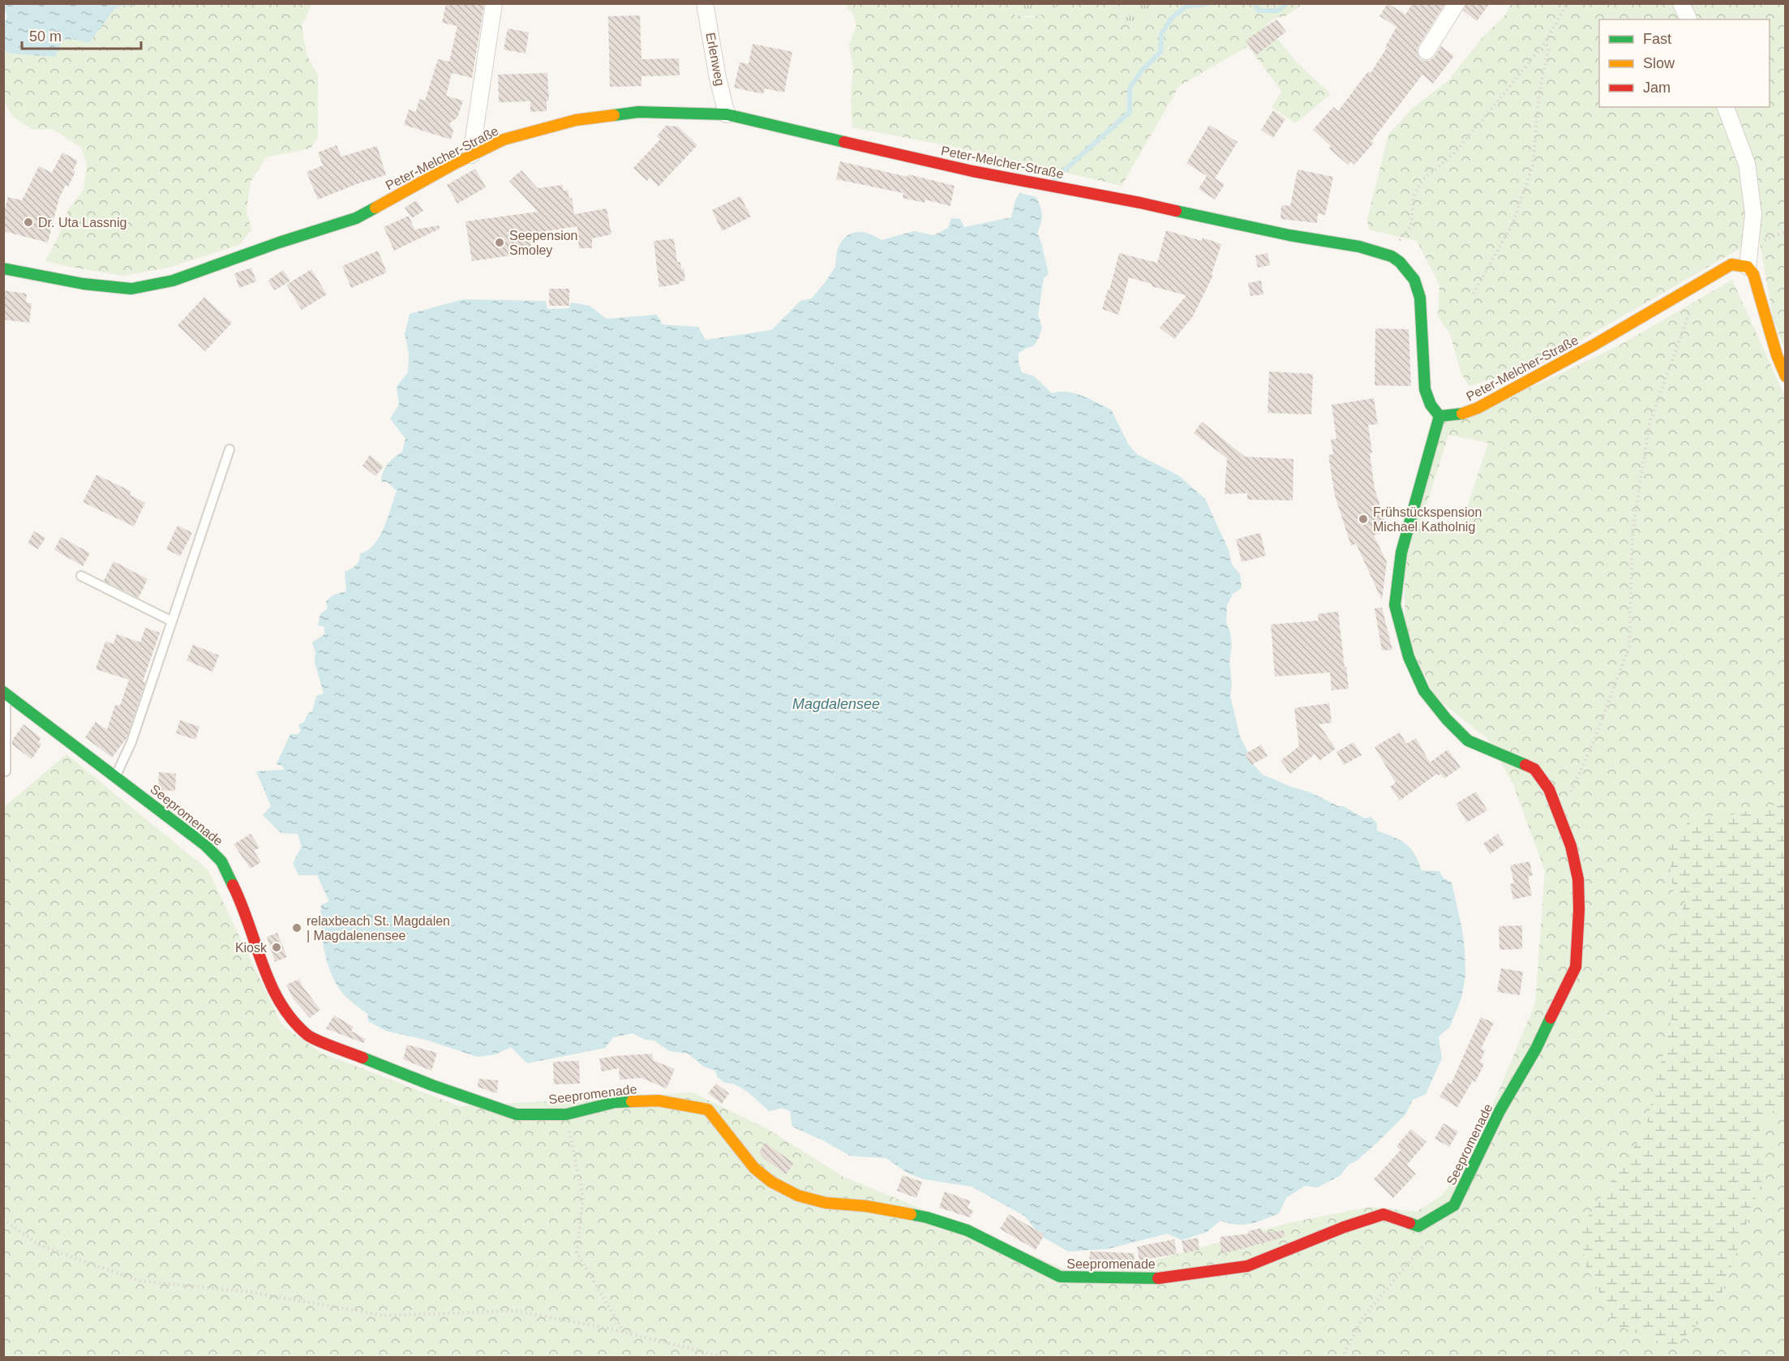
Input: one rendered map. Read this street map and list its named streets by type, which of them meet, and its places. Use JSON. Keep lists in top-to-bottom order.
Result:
{
  "streets": {
    "street": ["Erlenweg", "Peter-Melcher-Straße", "Seepromenade"]
  },
  "crossings": [
    ["Erlenweg", "Peter-Melcher-Straße"],
    ["Peter-Melcher-Straße", "Seepromenade"]
  ],
  "water": ["Magdalensee"],
  "places": [
    "Dr. Uta Lassnig",
    "Seepension Smoley",
    "Frühstückspension Michael Katholnig",
    "relaxbeach St. Magdalen | Magdalenensee",
    "Kiosk"
  ],
  "legend": ["Fast", "Slow", "Jam"],
  "scale_bar": "50 m"
}
